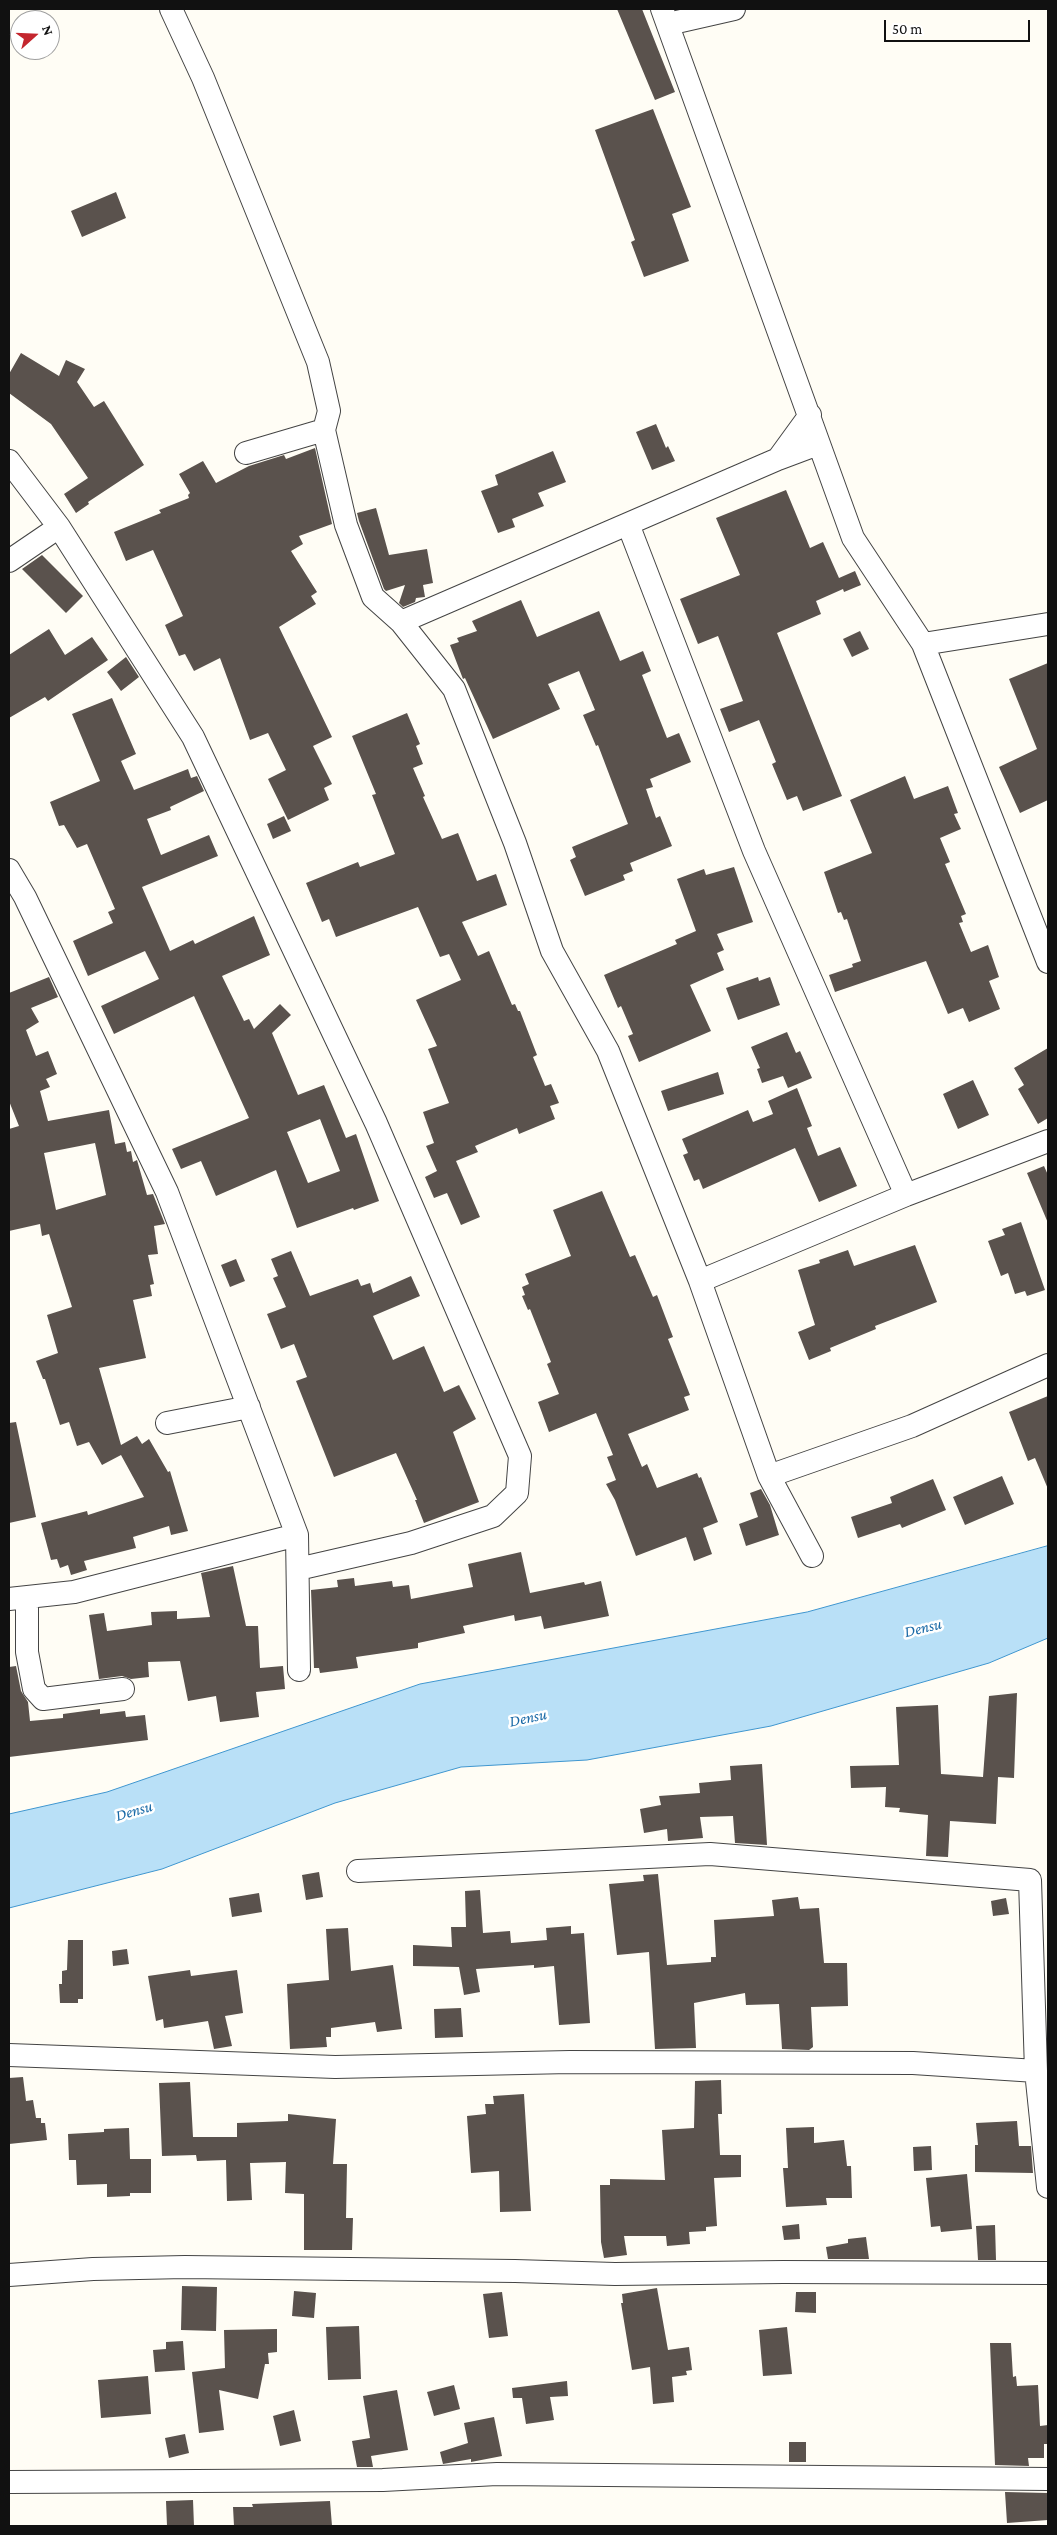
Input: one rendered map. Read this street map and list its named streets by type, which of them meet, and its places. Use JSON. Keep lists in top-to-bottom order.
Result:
{
  "water": ["Densu"],
  "scale_bar": "50 m",
  "north": "right"
}
